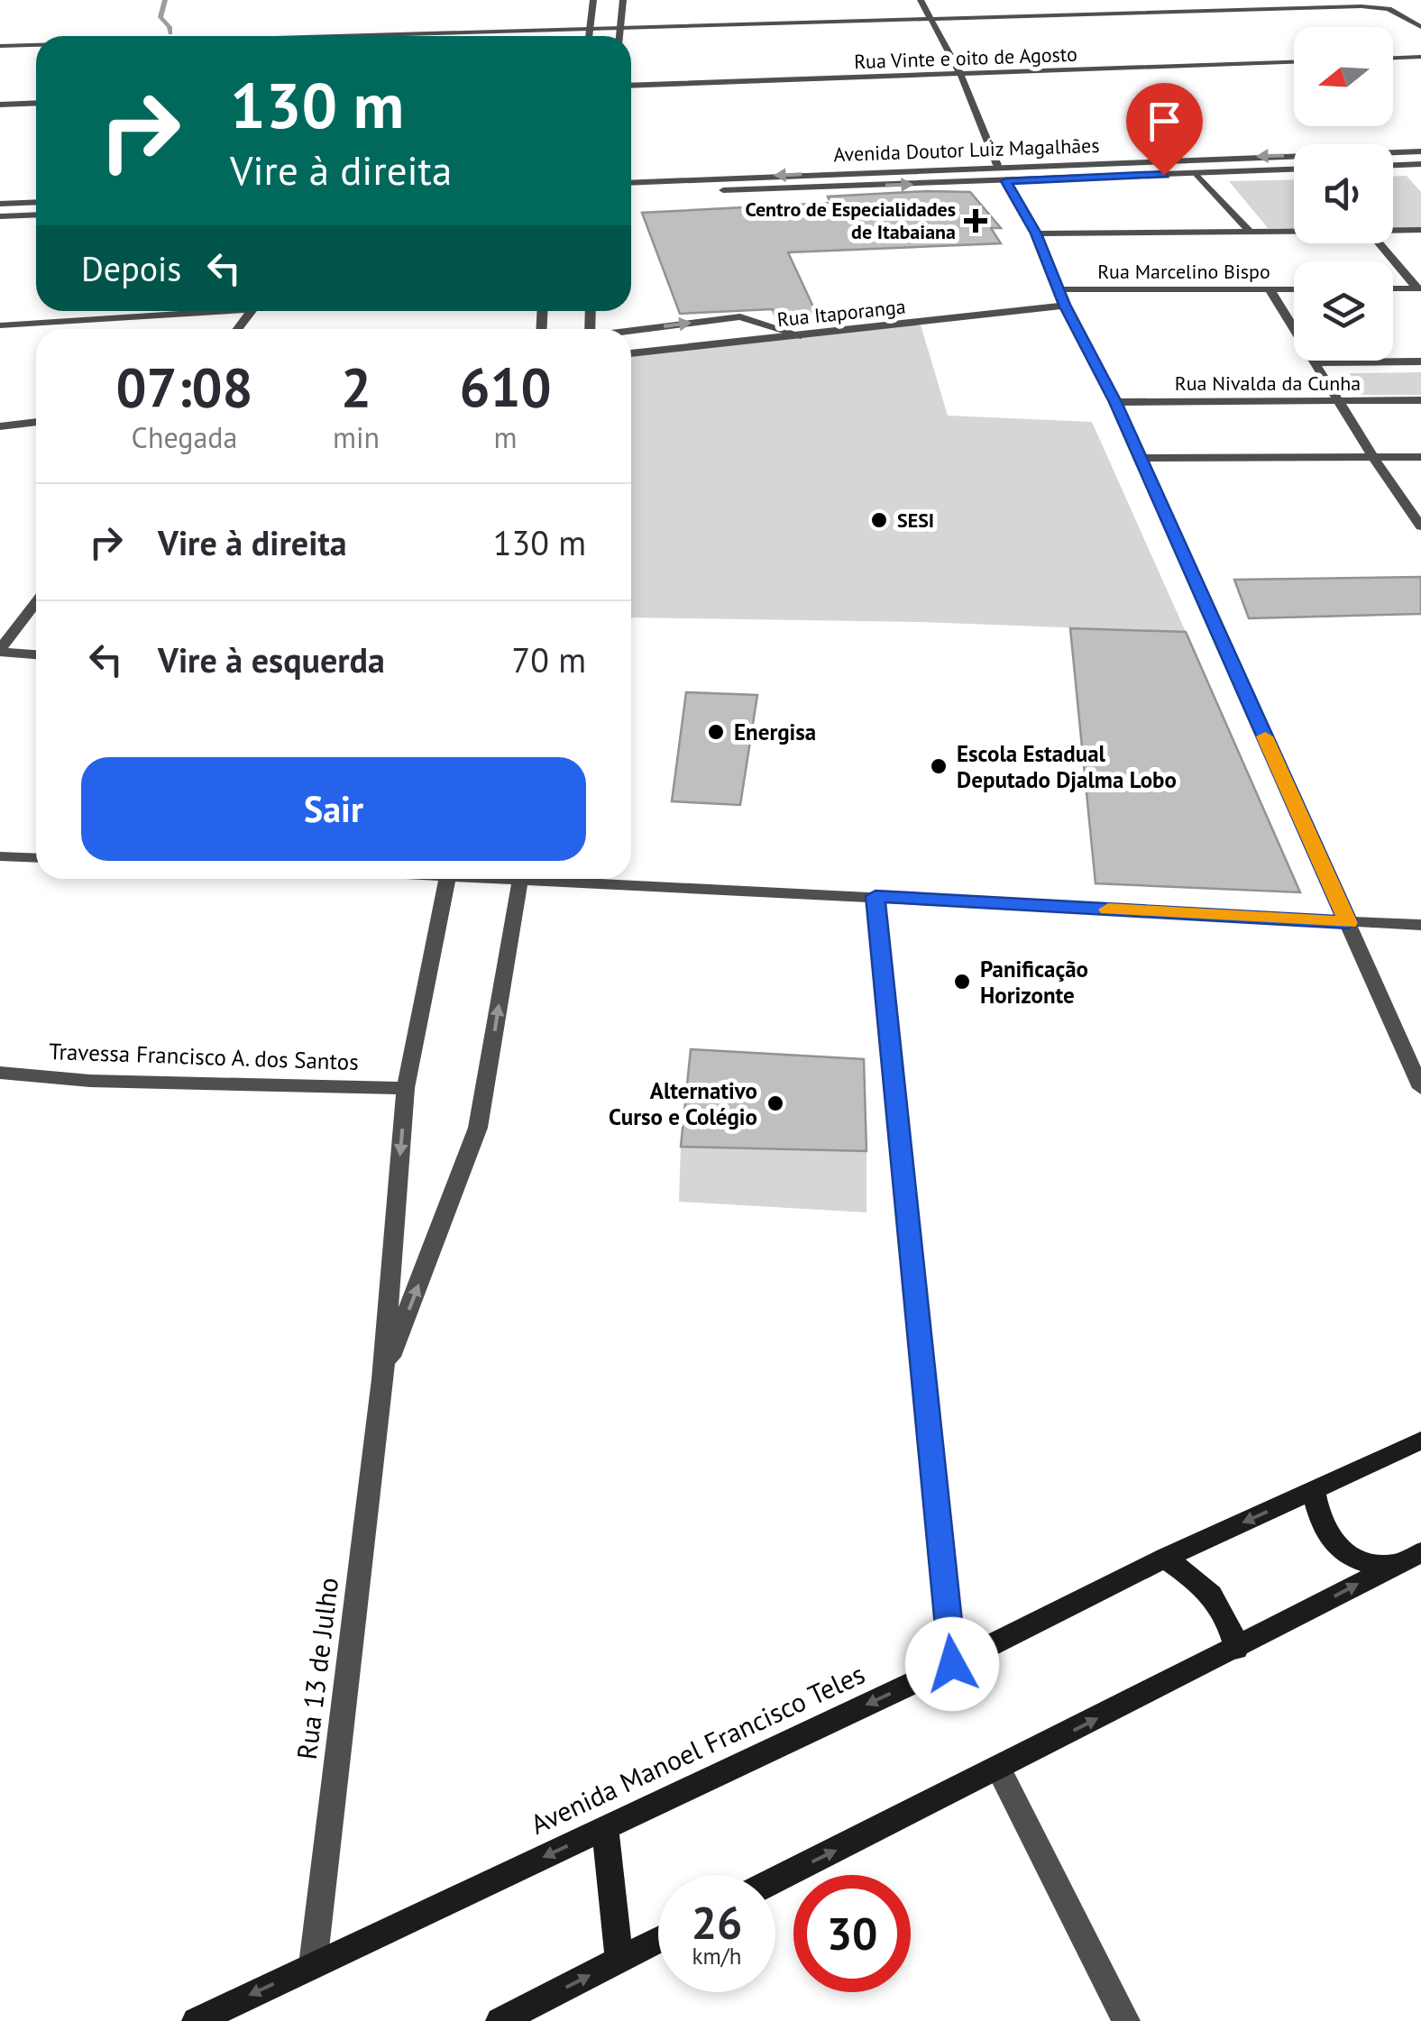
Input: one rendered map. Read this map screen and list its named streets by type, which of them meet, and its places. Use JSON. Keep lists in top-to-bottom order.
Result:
{
  "streets": {
    "main road": ["Avenida Manoel Francisco Teles"],
    "street": [
      "Rua Vinte e oito de Agosto",
      "Avenida Doutor Luiz Magalhães",
      "Rua Marcelino Bispo",
      "Rua Itaporanga",
      "Rua Nivalda da Cunha",
      "Travessa Francisco A. dos Santos",
      "Rua 13 de Julho"
    ]
  },
  "crossings": [
    ["Travessa Francisco A. dos Santos", "Rua 13 de Julho"],
    ["Rua 13 de Julho", "Avenida Manoel Francisco Teles"]
  ],
  "places": {
    "health": ["Centro de Especialidades de Itabaiana"],
    "other": [
      "SESI",
      "Energisa",
      "Escola Estadual Deputado Djalma Lobo",
      "Panificação Horizonte",
      "Alternativo Curso e Colégio"
    ]
  },
  "north": "left",
  "page": {
    "turn": ["130 m", "Vire à direita"],
    "then": "Depois",
    "eta": [
      "07:08",
      "Chegada",
      "2",
      "min",
      "610",
      "m"
    ],
    "list": [
      {
        "name": "Vire à direita",
        "value": "130 m"
      },
      {
        "name": "Vire à esquerda",
        "value": "70 m"
      }
    ],
    "buttons": "Sair",
    "speed": "26 km/h",
    "limit": "30"
  }
}
